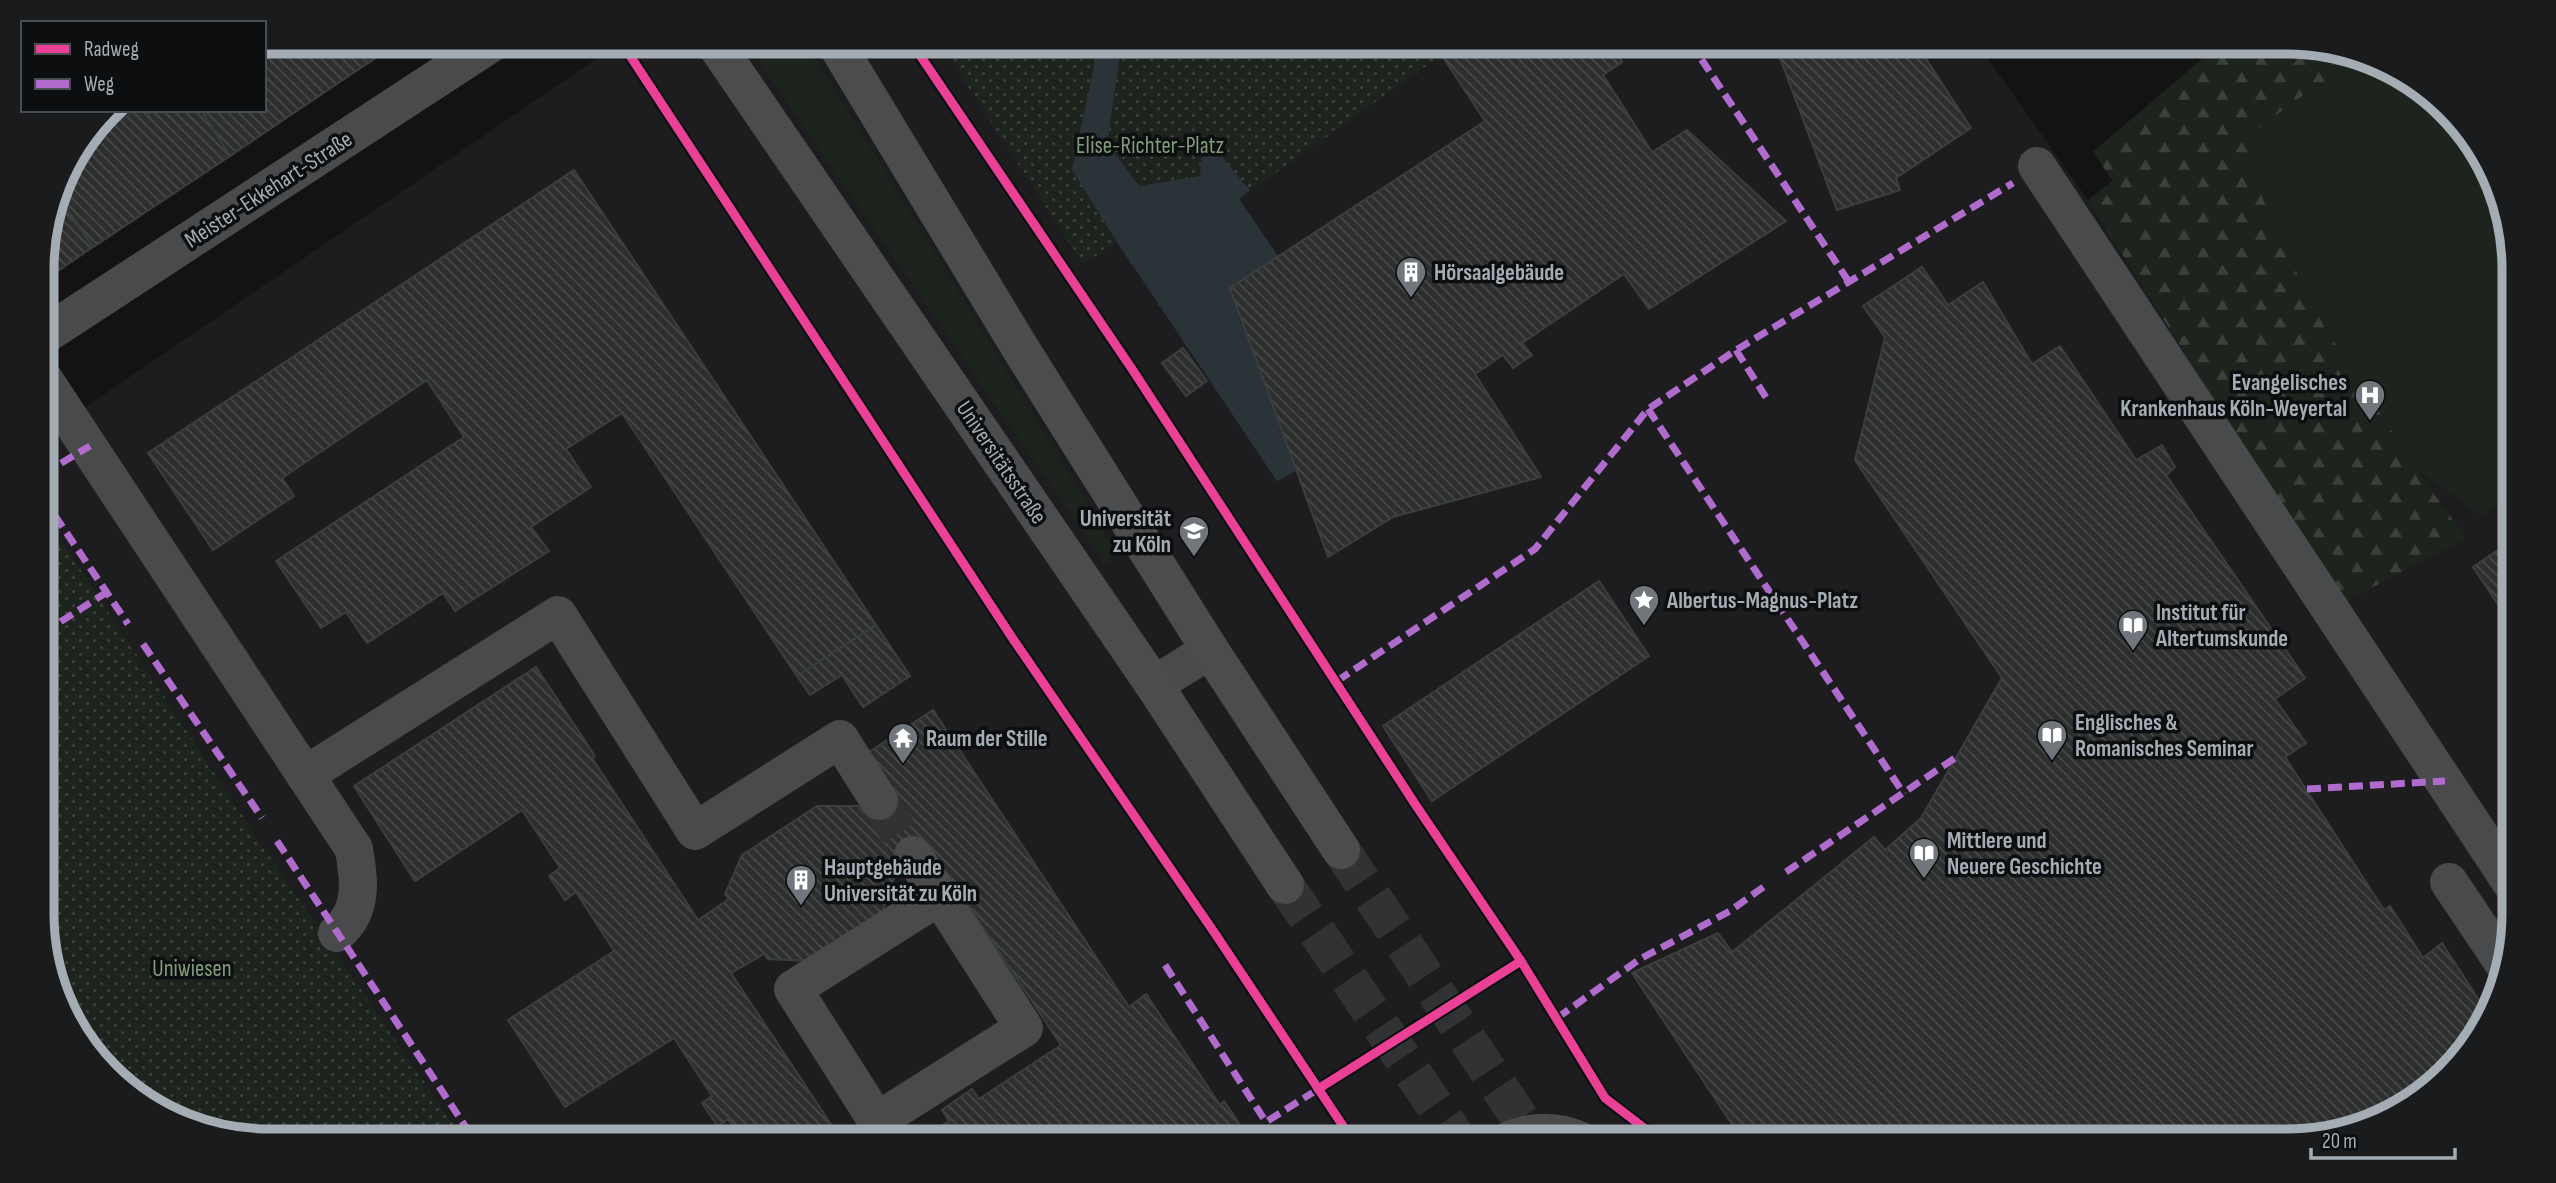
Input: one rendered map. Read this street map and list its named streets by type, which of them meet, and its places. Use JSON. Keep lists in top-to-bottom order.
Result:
{
  "streets": {
    "main road": ["Universitätsstraße"],
    "street": ["Meister-Ekkehart-Straße"]
  },
  "parks": ["Elise-Richter-Platz", "Uniwiesen"],
  "places": {
    "building": ["Hörsaalgebäude", "Hauptgebäude Universität zu Köln"],
    "hospital": ["Evangelisches Krankenhaus Köln-Weyertal"],
    "school or university": ["Universität zu Köln"],
    "place": ["Albertus-Magnus-Platz"],
    "library": ["Institut für Altertumskunde", "Englisches & Romanisches Seminar", "Mittlere und Neuere Geschichte"],
    "temple": ["Raum der Stille"]
  },
  "legend": ["Radweg", "Weg"],
  "scale_bar": "20 m"
}
